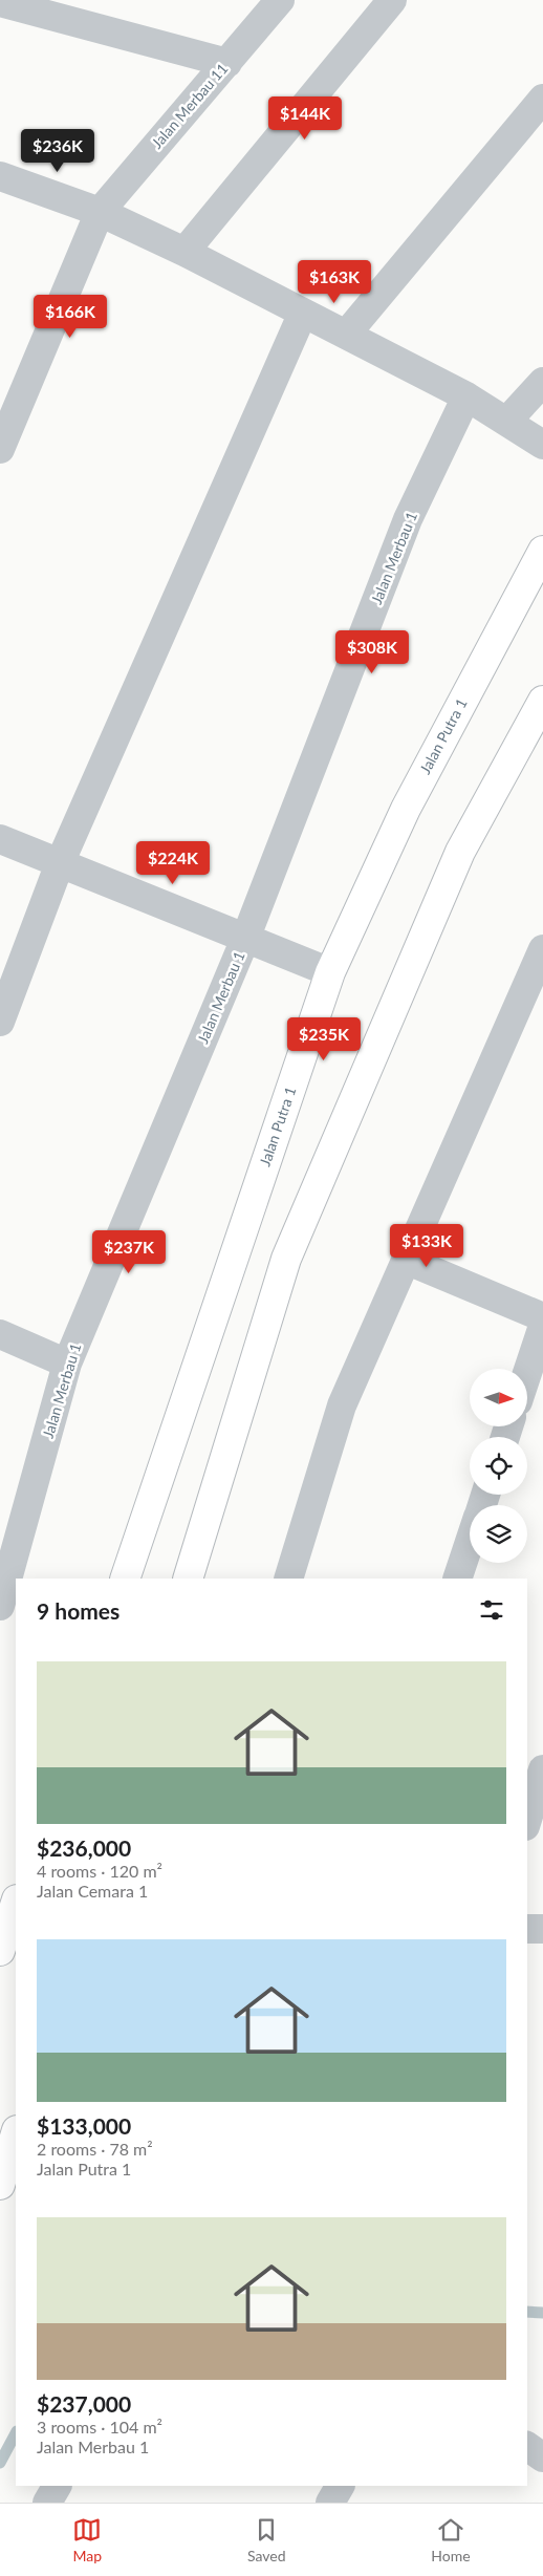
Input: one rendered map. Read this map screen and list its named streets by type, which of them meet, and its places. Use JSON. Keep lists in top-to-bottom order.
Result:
{
  "streets": {
    "main road": ["Jalan Putra 1"],
    "street": ["Jalan Merbau 11", "Jalan Merbau 1"]
  },
  "north": "right",
  "page": {
    "price": [
      "$144K",
      "$236K",
      "$163K",
      "$166K",
      "$308K",
      "$224K",
      "$235K",
      "$133K",
      "$237K"
    ],
    "heading": "9 homes",
    "list": [
      {
        "name": "$236,000",
        "note": "4 rooms · 120 m² · Jalan Cemara 1"
      },
      {
        "name": "$133,000",
        "note": "2 rooms · 78 m² · Jalan Putra 1"
      },
      {
        "name": "$237,000",
        "note": "3 rooms · 104 m² · Jalan Merbau 1"
      }
    ],
    "tabs": ["Map", "Saved", "Home"]
  }
}
